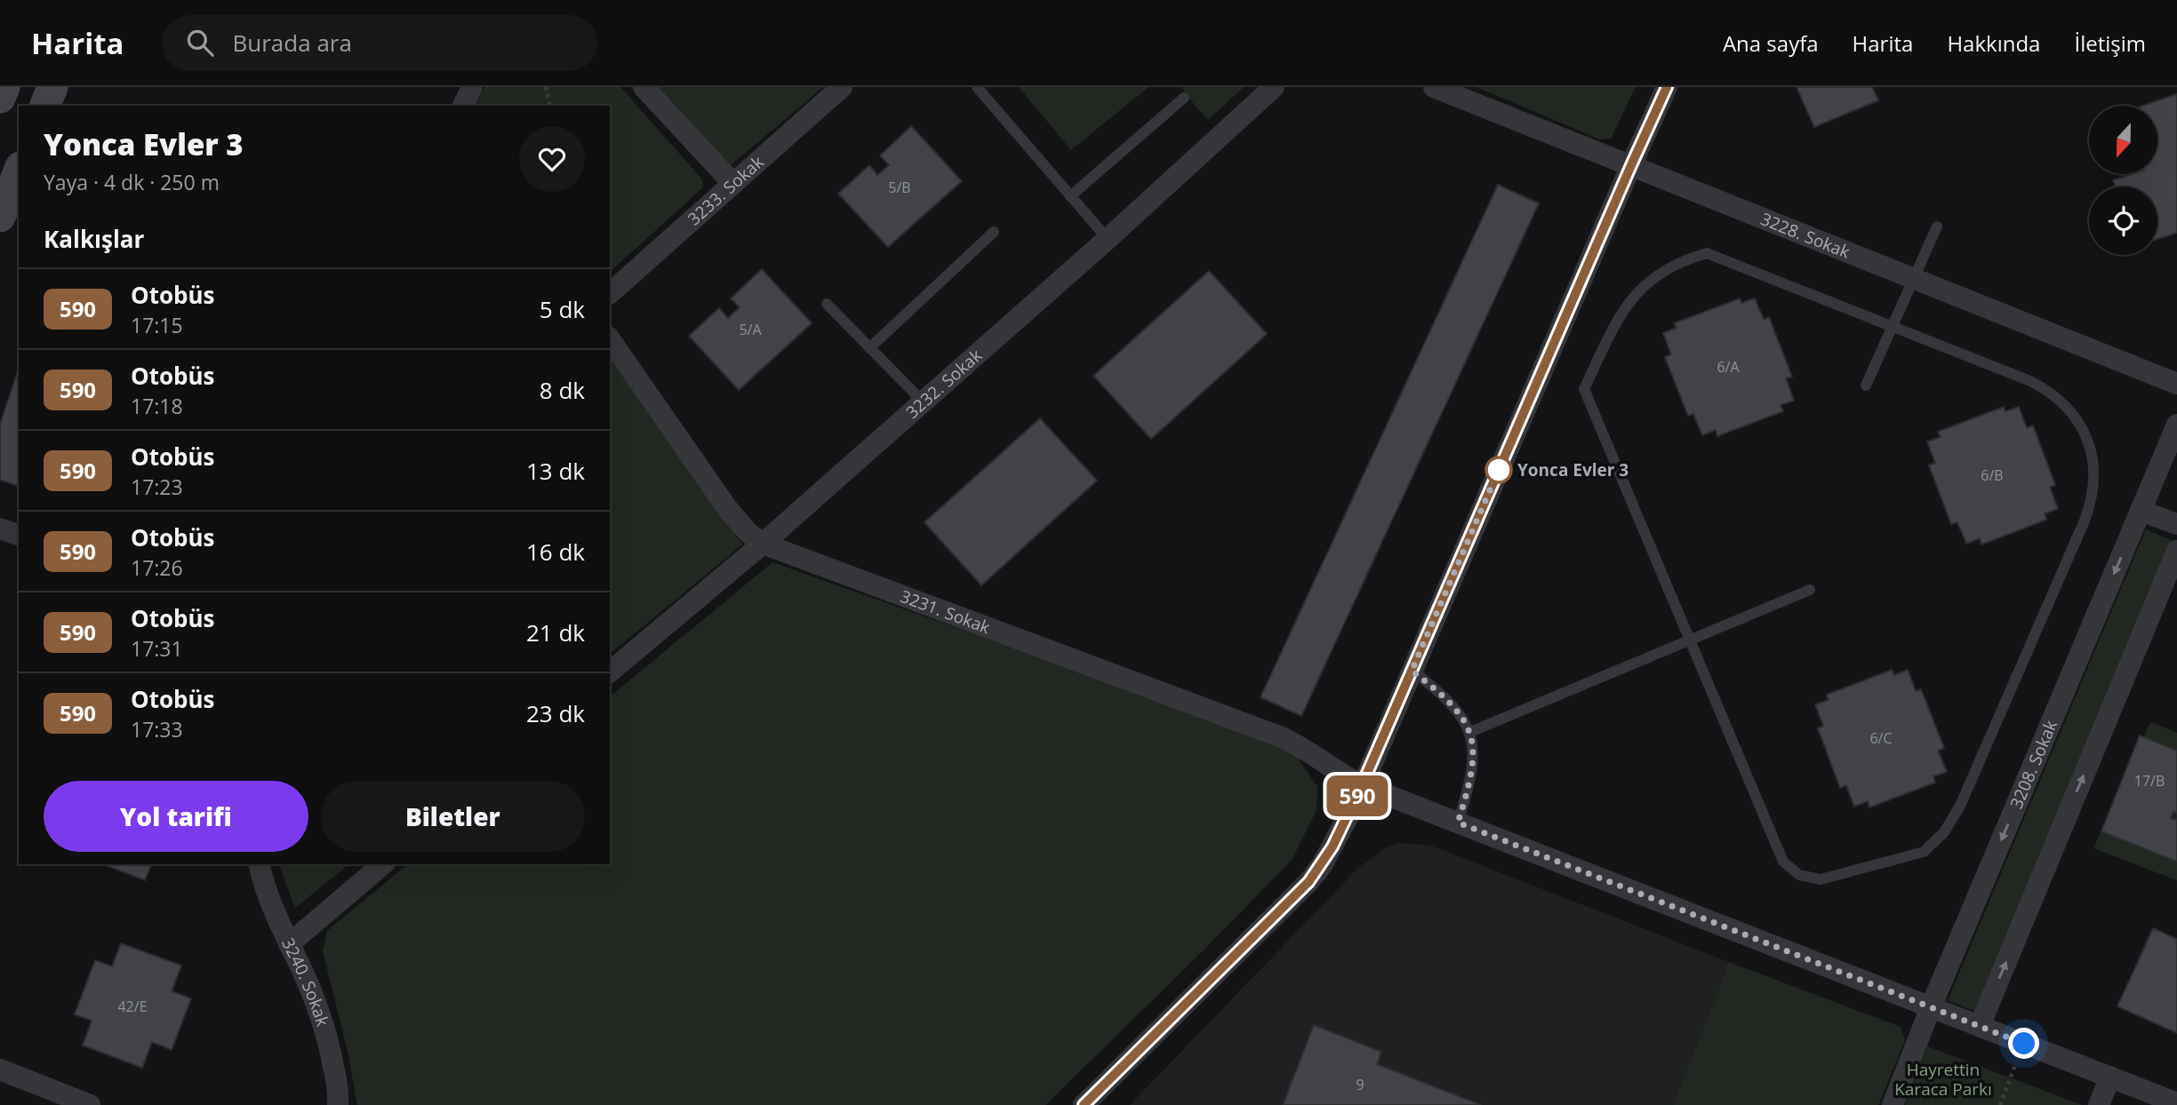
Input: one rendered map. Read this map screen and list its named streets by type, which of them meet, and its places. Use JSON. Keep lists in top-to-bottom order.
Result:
{
  "streets": {
    "street": [
      "3233. Sokak",
      "3228. Sokak",
      "3232. Sokak",
      "3231. Sokak",
      "3208. Sokak",
      "3240. Sokak"
    ]
  },
  "crossings": [
    ["3232. Sokak", "3231. Sokak"],
    ["3231. Sokak", "3208. Sokak"]
  ],
  "parks": ["Hayrettin Karaca Parkı"],
  "places": ["Yonca Evler 3"],
  "lines": ["bus line 590"],
  "house_numbers": [
    "5/B",
    "5/A",
    "6/A",
    "6/B",
    "6/C",
    "17/B",
    "42/E",
    "9"
  ],
  "north": "bottom",
  "page": {
    "header": "Harita",
    "search": "Burada ara",
    "nav": [
      "Ana sayfa",
      "Harita",
      "Hakkında",
      "İletişim"
    ],
    "on_map": "590",
    "heading": [
      ["Yonca Evler 3", "Yaya · 4 dk · 250 m"],
      "Kalkışlar"
    ],
    "list": [
      {
        "mark": "590",
        "name": "Otobüs",
        "note": "17:15",
        "value": "5 dk"
      },
      {
        "mark": "590",
        "name": "Otobüs",
        "note": "17:18",
        "value": "8 dk"
      },
      {
        "mark": "590",
        "name": "Otobüs",
        "note": "17:23",
        "value": "13 dk"
      },
      {
        "mark": "590",
        "name": "Otobüs",
        "note": "17:26",
        "value": "16 dk"
      },
      {
        "mark": "590",
        "name": "Otobüs",
        "note": "17:31",
        "value": "21 dk"
      },
      {
        "mark": "590",
        "name": "Otobüs",
        "note": "17:33",
        "value": "23 dk"
      }
    ],
    "buttons": ["Yol tarifi", "Biletler"]
  }
}
